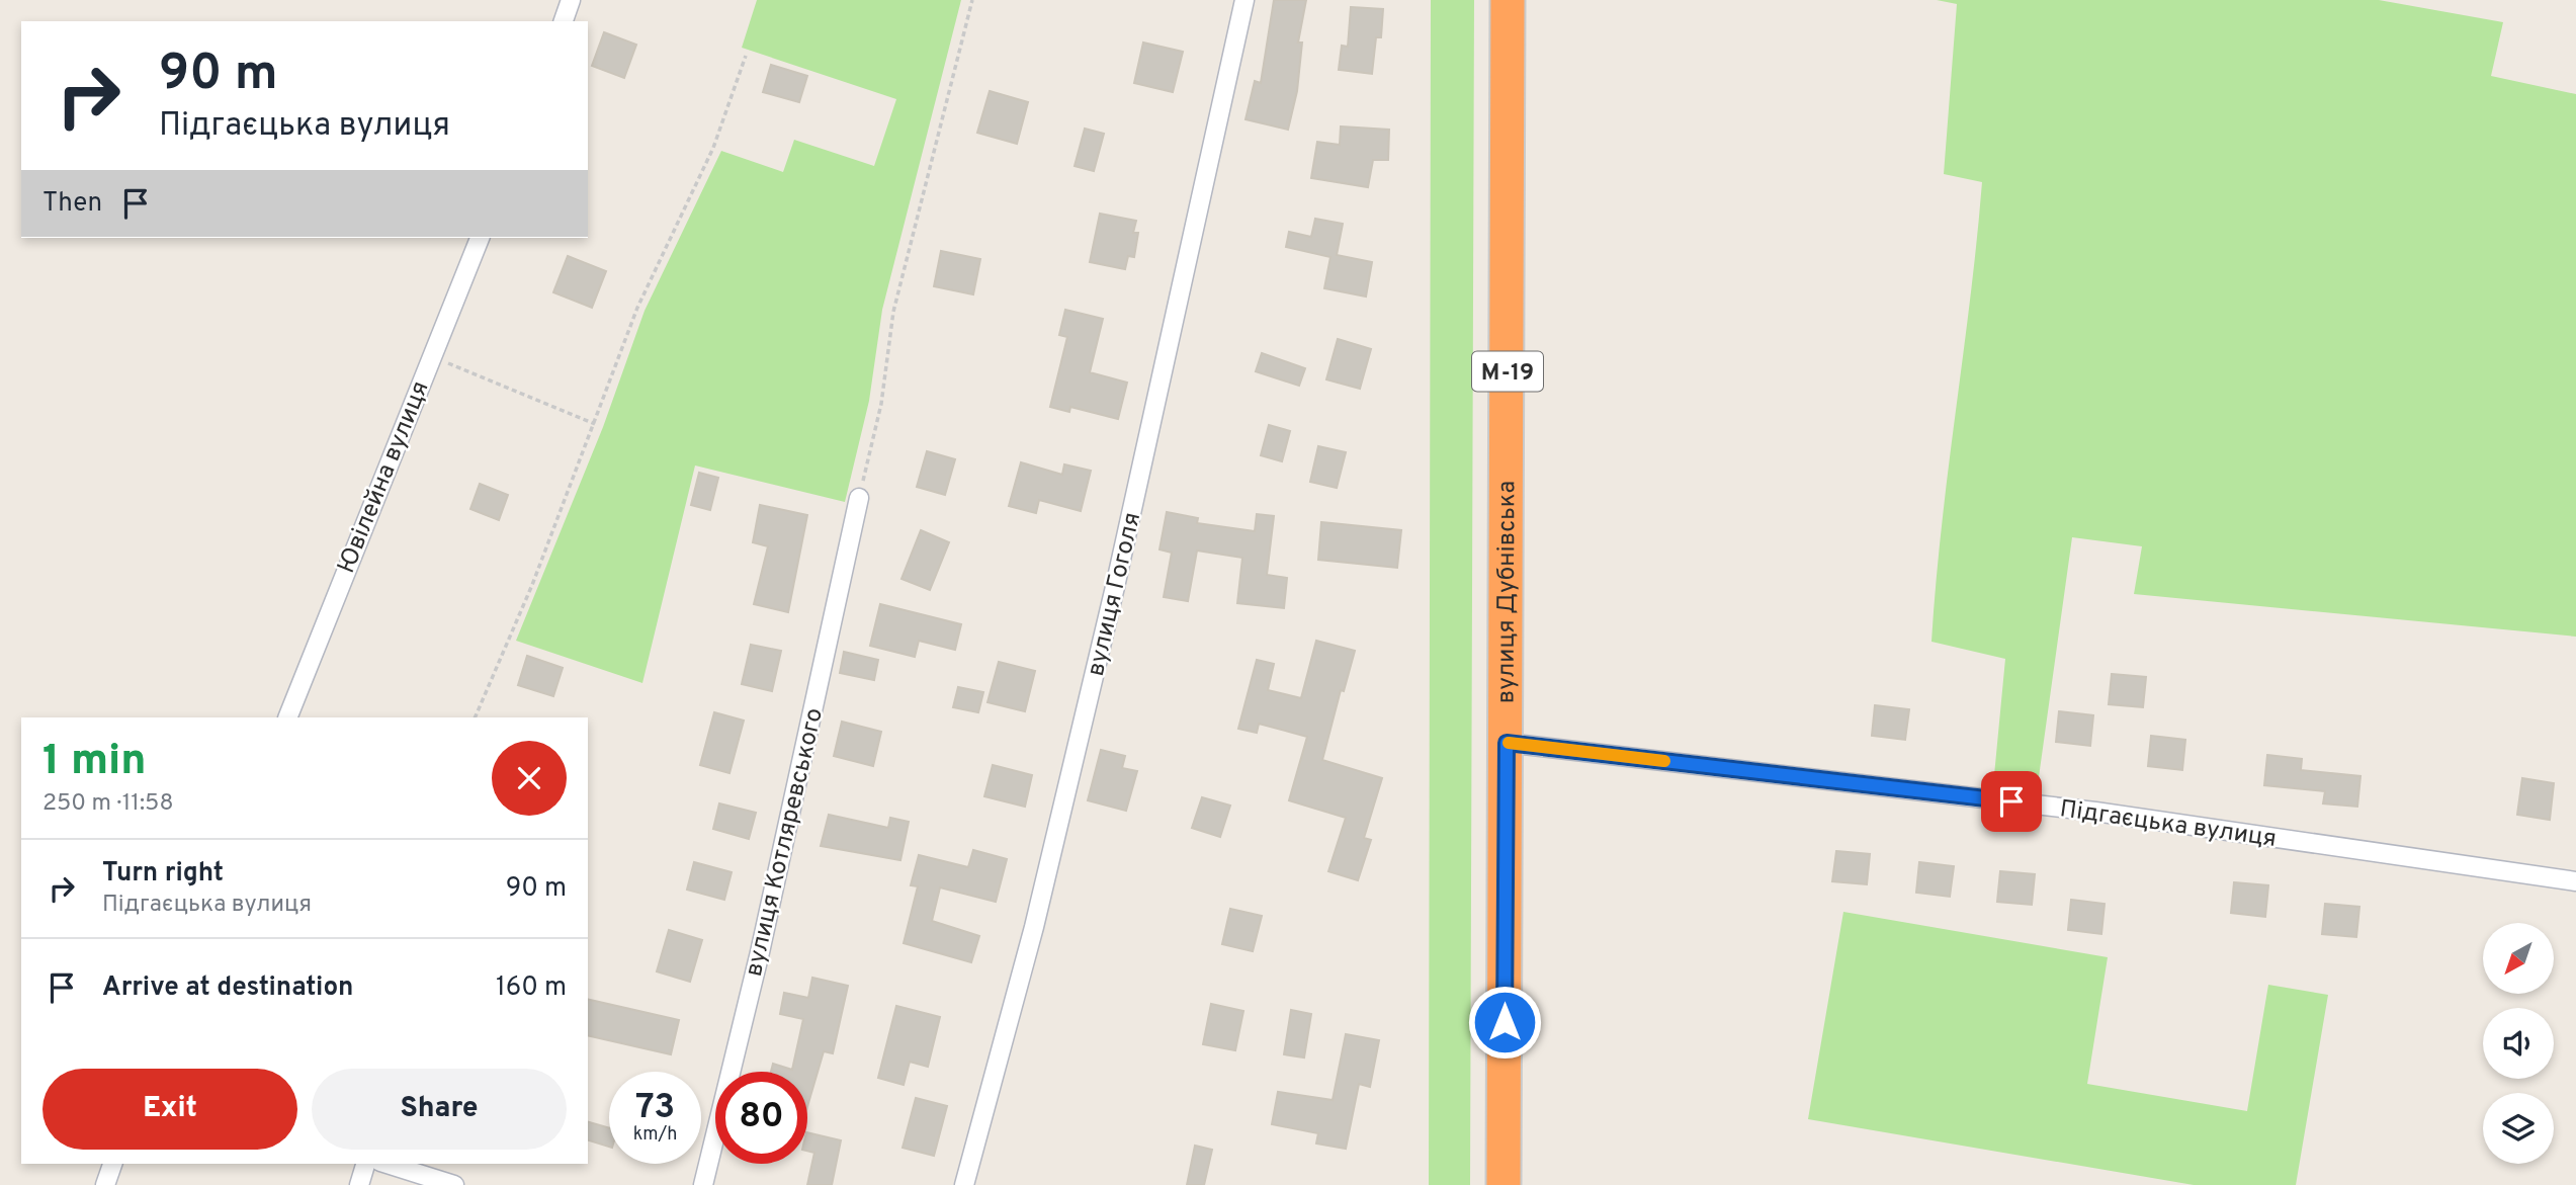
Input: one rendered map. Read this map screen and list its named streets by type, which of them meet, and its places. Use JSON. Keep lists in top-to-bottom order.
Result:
{
  "streets": {
    "highway": ["М-19", "вулиця Дубнівська"],
    "street": [
      "Ювілейна вулиця",
      "вулиця Гоголя",
      "Підгаєцька вулиця",
      "вулиця Котляревського"
    ]
  },
  "crossings": [
    ["вулиця Дубнівська", "Підгаєцька вулиця"]
  ],
  "north": "bottom left",
  "page": {
    "turn": ["90 m", "Підгаєцька вулиця"],
    "then": "Then",
    "heading": ["1 min", "250 m · 11:58"],
    "list": [
      {
        "name": "Turn right",
        "note": "Підгаєцька вулиця",
        "value": "90 m"
      },
      {
        "name": "Arrive at destination",
        "value": "160 m"
      }
    ],
    "buttons": ["Exit", "Share"],
    "speed": "73 km/h",
    "limit": "80"
  }
}
